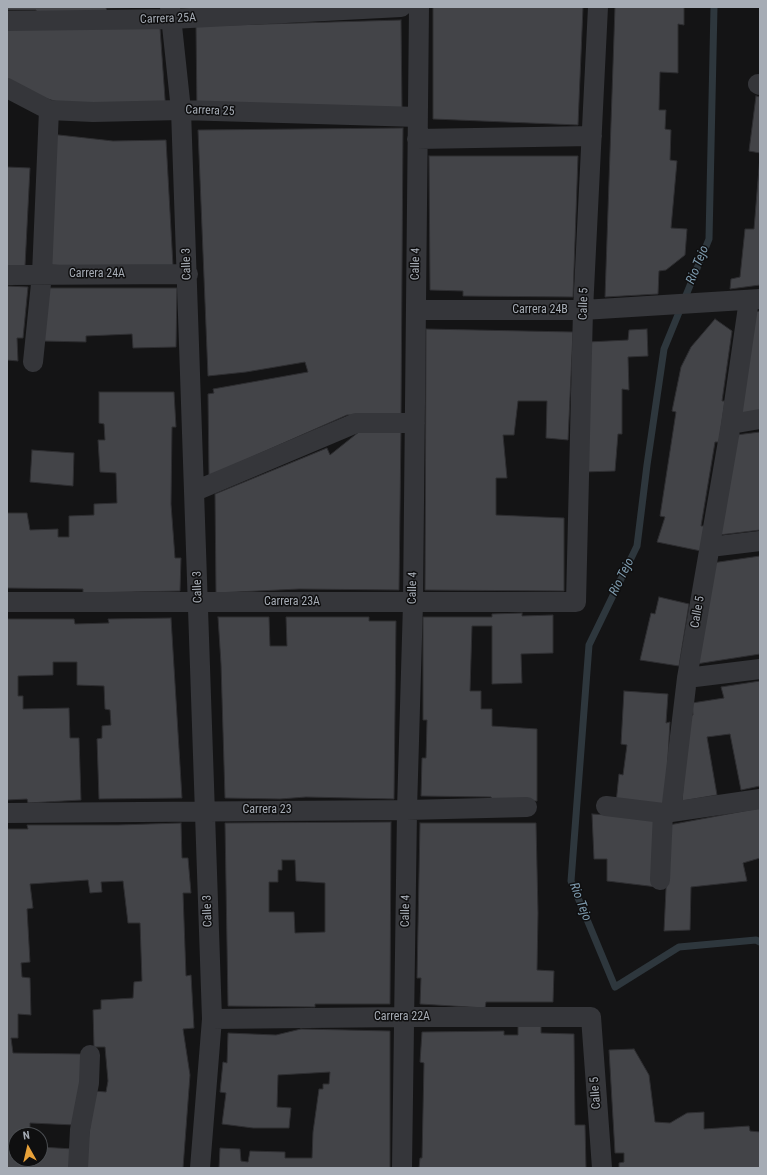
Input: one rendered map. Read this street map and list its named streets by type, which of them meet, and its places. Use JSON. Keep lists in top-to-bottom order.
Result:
{
  "streets": {
    "street": [
      "Carrera 25A",
      "Carrera 25",
      "Calle 3",
      "Calle 4",
      "Carrera 24A",
      "Calle 5",
      "Carrera 24B",
      "Carrera 23A",
      "Carrera 23",
      "Carrera 22A"
    ]
  },
  "crossings": [
    ["Carrera 25A", "Calle 3"],
    ["Carrera 25", "Calle 3"],
    ["Carrera 25", "Calle 4"],
    ["Calle 3", "Carrera 24A"],
    ["Calle 3", "Carrera 23A"],
    ["Calle 3", "Carrera 23"],
    ["Calle 3", "Carrera 22A"],
    ["Calle 4", "Carrera 24B"],
    ["Calle 4", "Carrera 23A"],
    ["Calle 4", "Carrera 23"],
    ["Calle 4", "Carrera 22A"],
    ["Calle 5", "Carrera 24B"],
    ["Calle 5", "Carrera 23A"],
    ["Calle 5", "Carrera 22A"]
  ],
  "water": ["Rio Tejo"],
  "north": "top"
}
